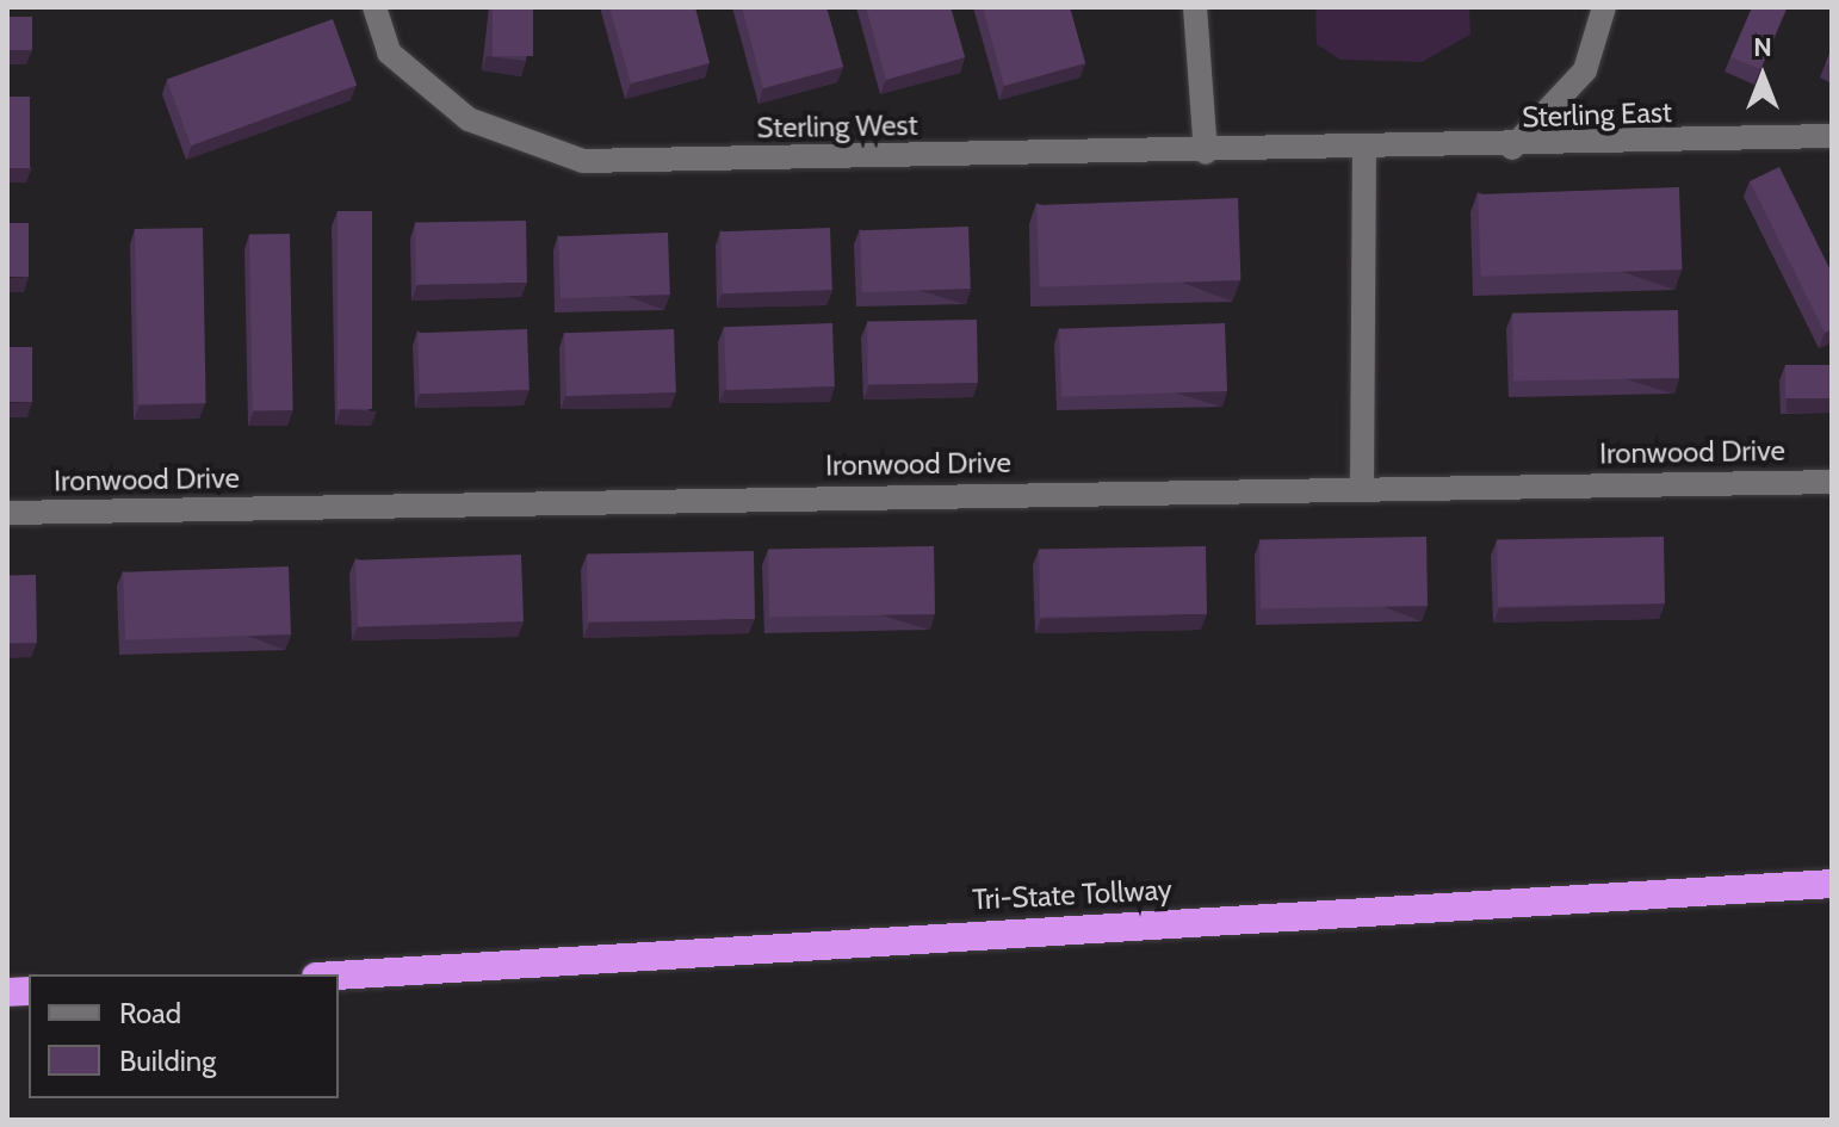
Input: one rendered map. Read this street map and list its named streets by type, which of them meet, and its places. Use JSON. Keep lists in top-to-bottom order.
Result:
{
  "streets": {
    "highway": ["Tri-State Tollway"],
    "street": ["Sterling East", "Sterling West", "Ironwood Drive"]
  },
  "crossings": [
    ["Sterling East", "Sterling West"]
  ],
  "legend": ["Road", "Building"],
  "north": "top"
}
